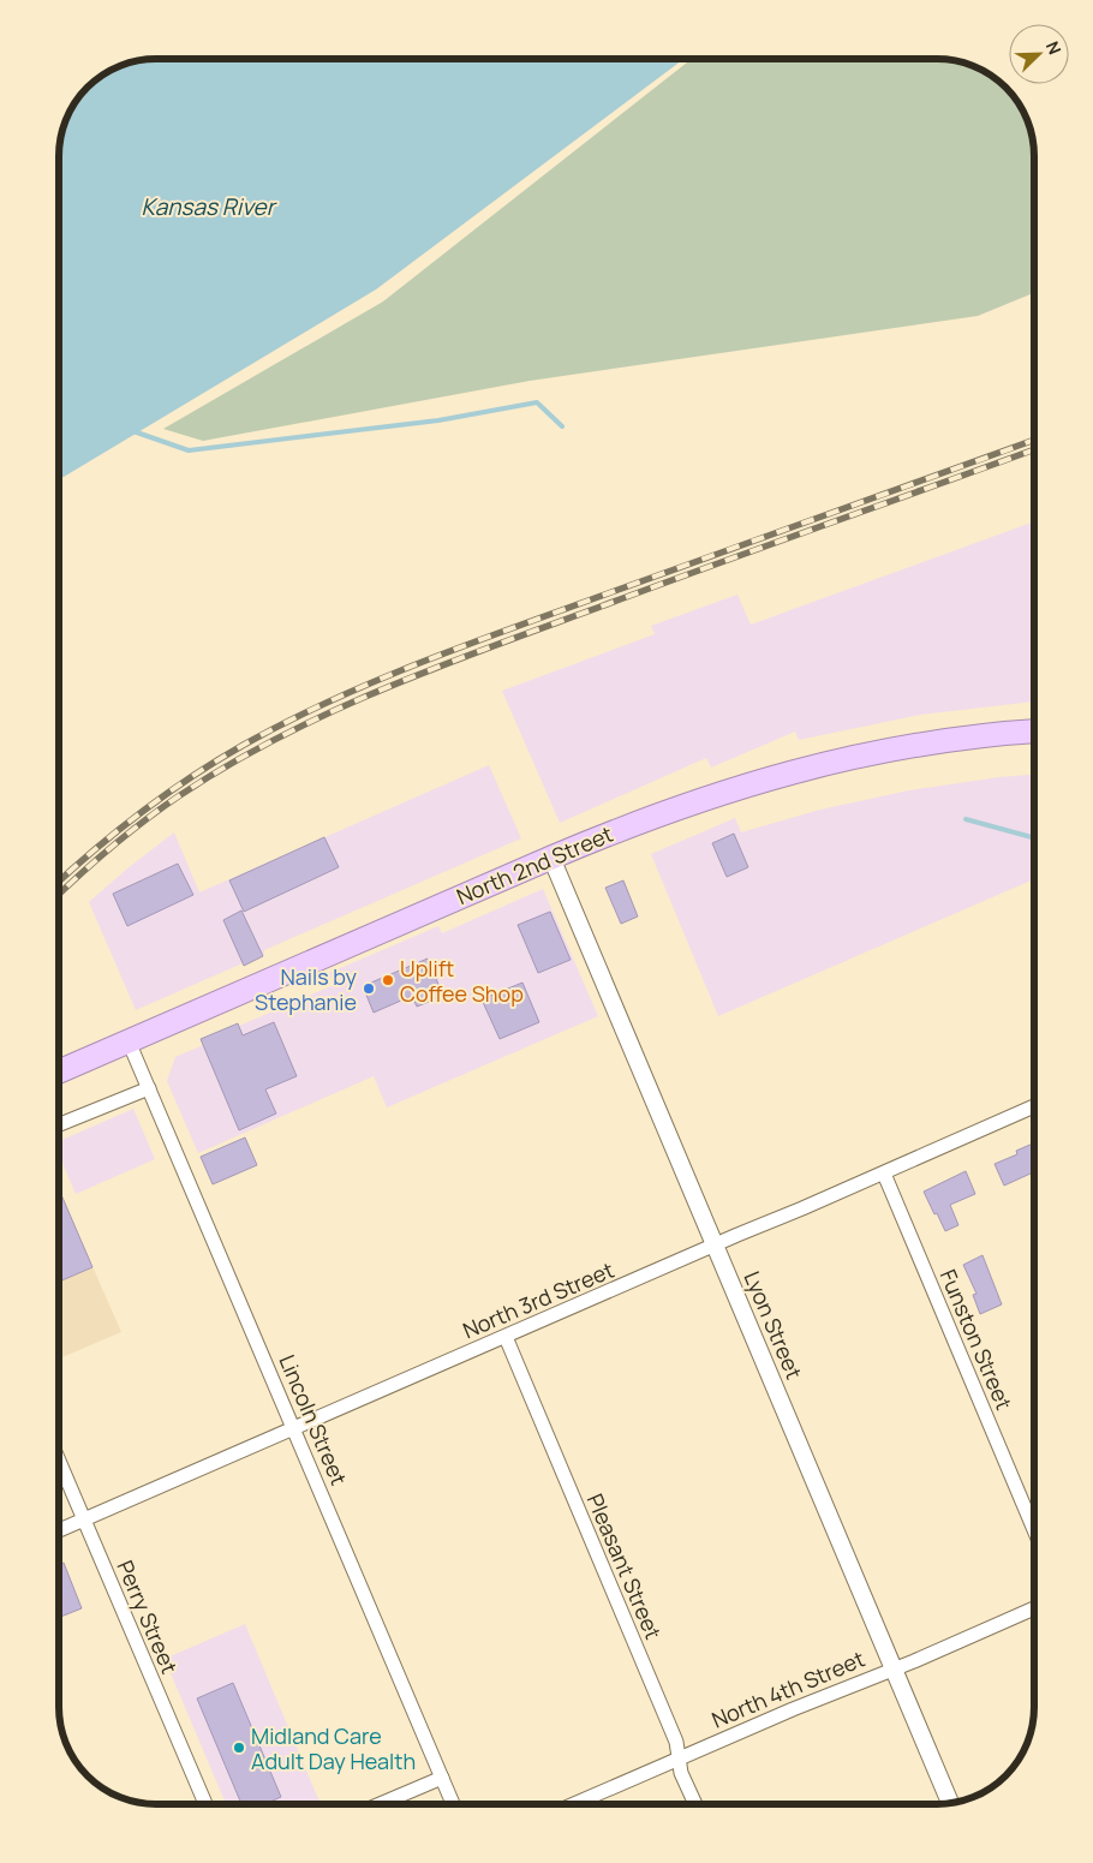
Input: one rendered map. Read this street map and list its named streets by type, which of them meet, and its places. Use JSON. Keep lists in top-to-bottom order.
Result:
{
  "streets": {
    "highway": ["North 2nd Street"],
    "street": [
      "North 3rd Street",
      "Lyon Street",
      "Funston Street",
      "Lincoln Street",
      "Pleasant Street",
      "Perry Street",
      "North 4th Street"
    ]
  },
  "crossings": [
    ["North 2nd Street", "Lyon Street"],
    ["North 2nd Street", "Lincoln Street"],
    ["North 3rd Street", "Lyon Street"],
    ["North 3rd Street", "Funston Street"],
    ["North 3rd Street", "Lincoln Street"],
    ["North 3rd Street", "Pleasant Street"],
    ["North 3rd Street", "Perry Street"],
    ["Lyon Street", "North 4th Street"],
    ["Pleasant Street", "North 4th Street"]
  ],
  "water": ["Kansas River"],
  "places": ["Uplift Coffee Shop", "Nails by Stephanie", "Midland Care Adult Day Health"],
  "north": "top right"
}
